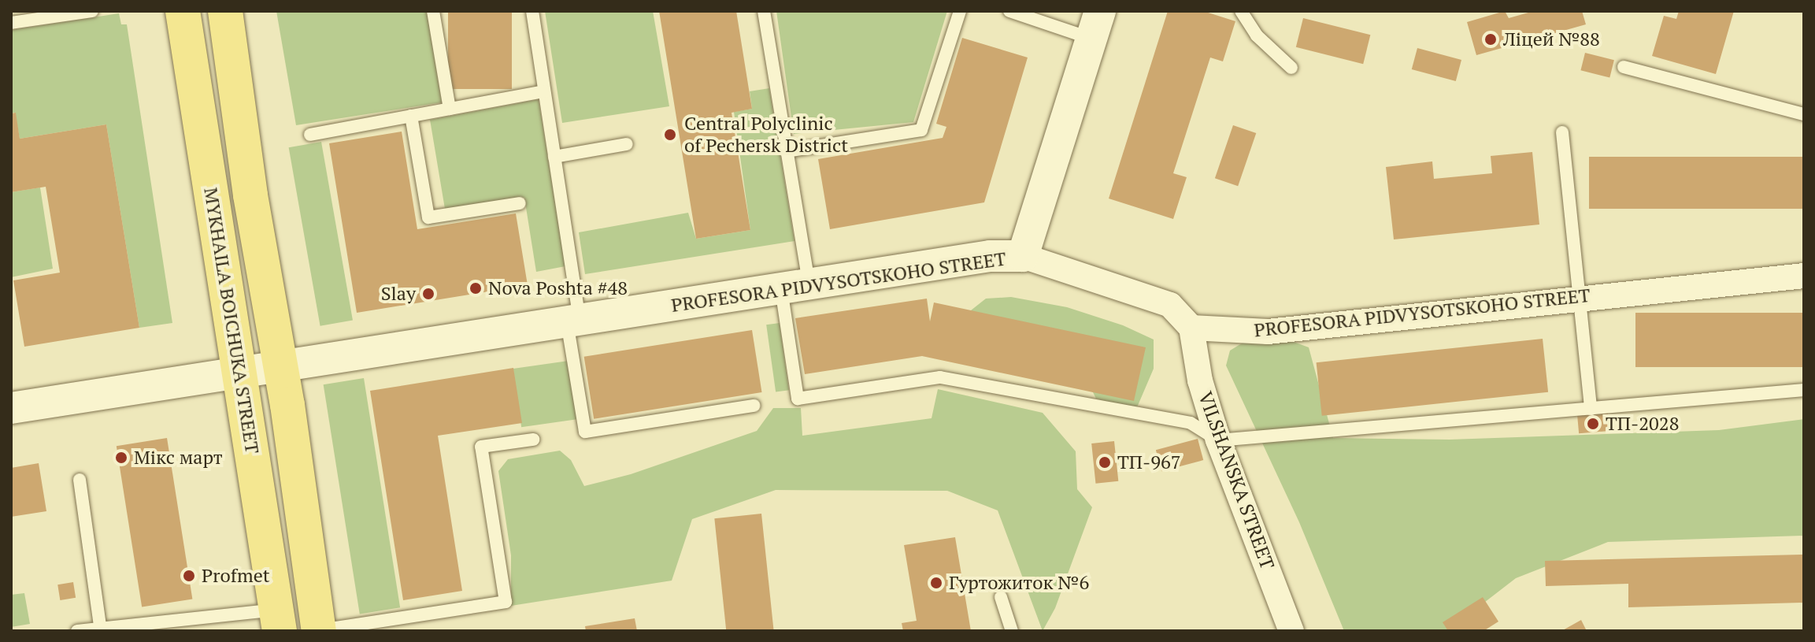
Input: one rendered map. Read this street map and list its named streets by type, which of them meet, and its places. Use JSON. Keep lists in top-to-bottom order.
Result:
{
  "streets": {
    "main road": ["MYKHAILA BOICHUKA STREET"],
    "street": ["PROFESORA PIDVYSOTSKOHO STREET", "VILSHANSKA STREET"]
  },
  "crossings": [
    ["PROFESORA PIDVYSOTSKOHO STREET", "MYKHAILA BOICHUKA STREET"],
    ["PROFESORA PIDVYSOTSKOHO STREET", "VILSHANSKA STREET"]
  ],
  "places": [
    "Ліцей №88",
    "Central Polyclinic of Pechersk District",
    "Nova Poshta #48",
    "Slay",
    "ТП-2028",
    "Мікс март",
    "ТП-967",
    "Profmet",
    "Гуртожиток №6"
  ]
}
